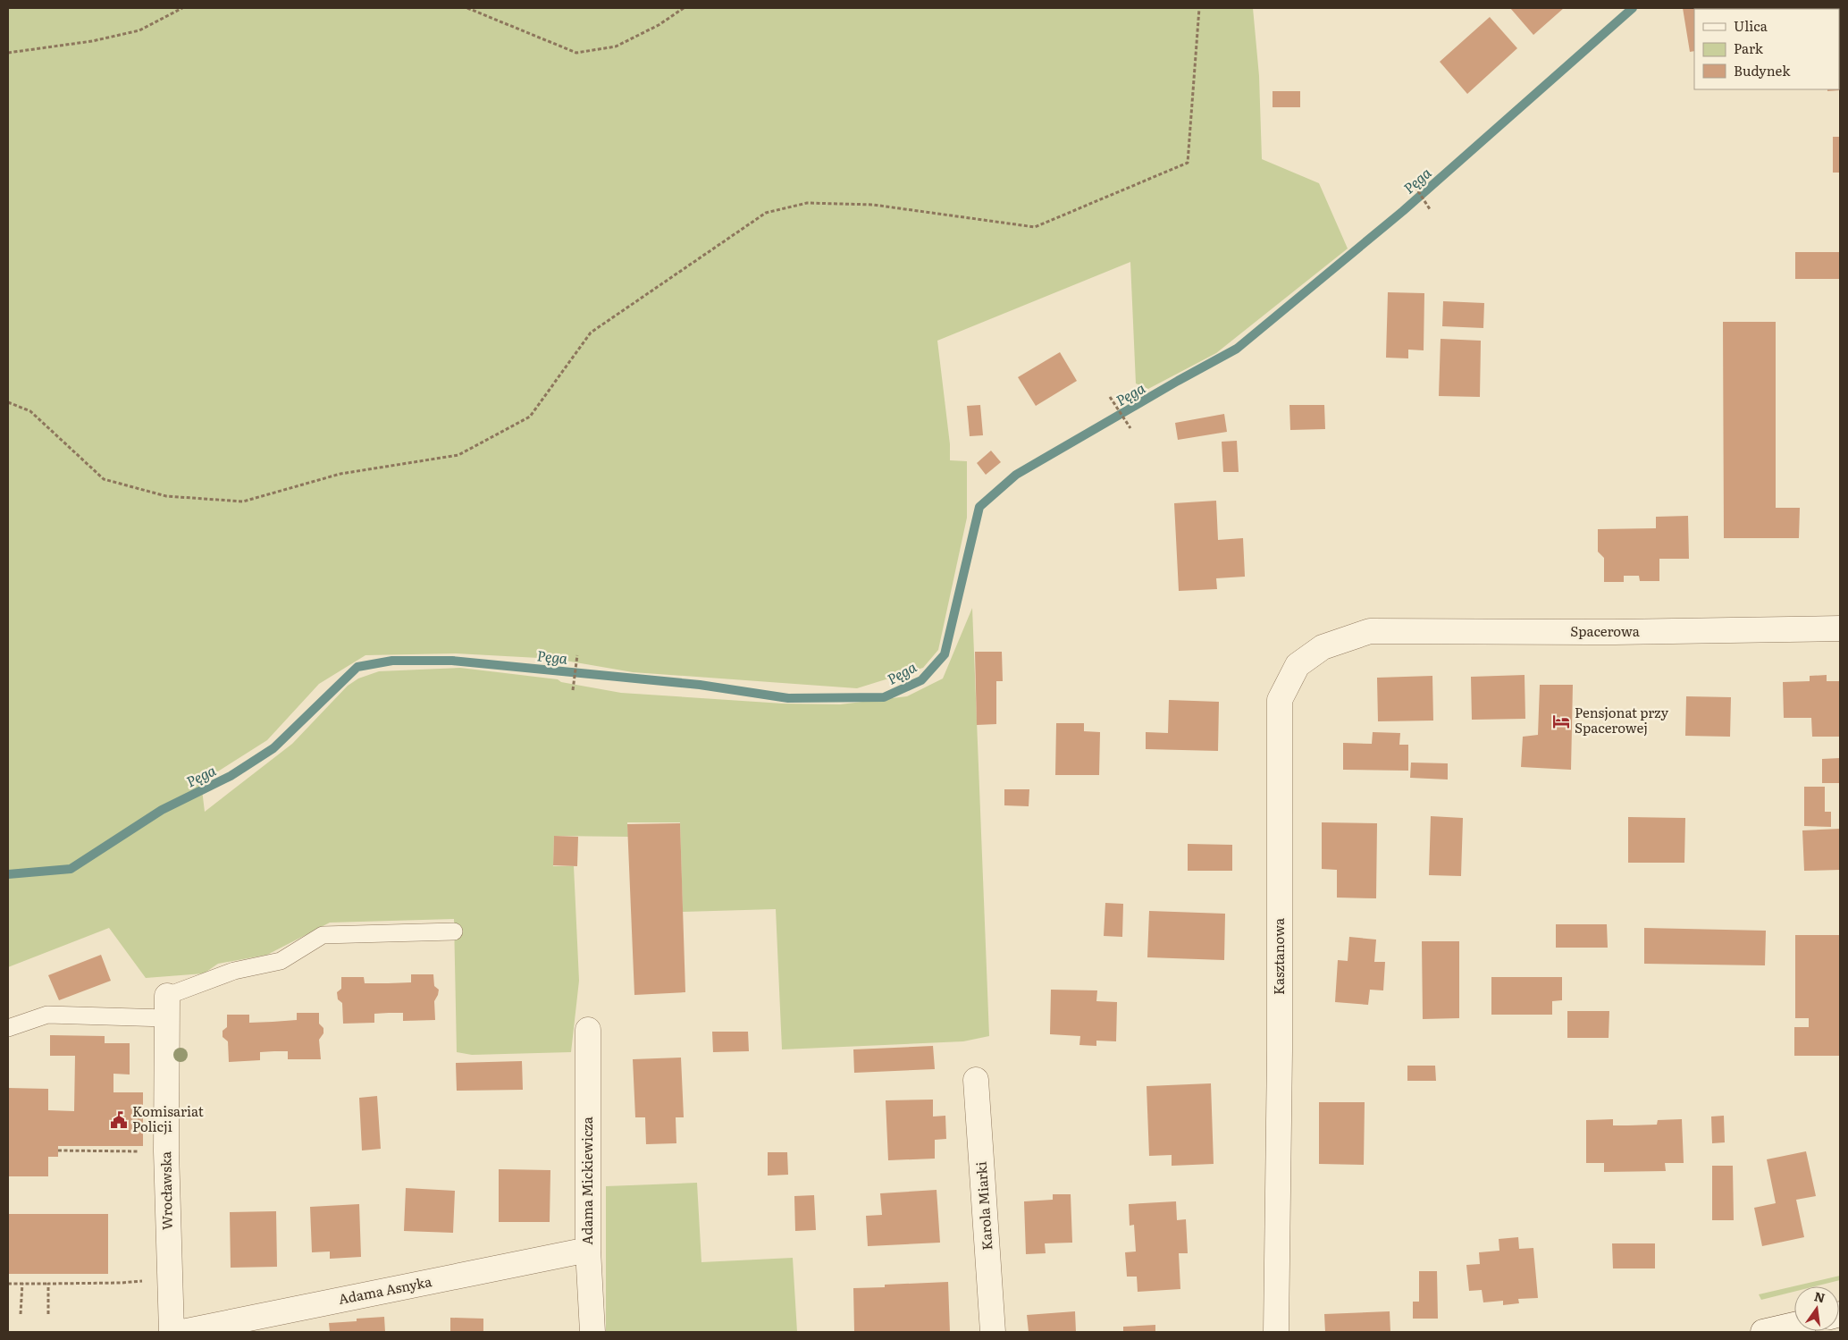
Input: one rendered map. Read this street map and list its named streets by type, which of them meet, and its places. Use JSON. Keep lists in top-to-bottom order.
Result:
{
  "streets": {
    "street": [
      "Spacerowa",
      "Kasztanowa",
      "Adama Mickiewicza",
      "Wrocławska",
      "Karola Miarki",
      "Adama Asnyka"
    ]
  },
  "crossings": [
    ["Spacerowa", "Kasztanowa"],
    ["Adama Mickiewicza", "Adama Asnyka"]
  ],
  "water": ["Pęga"],
  "places": {
    "hotel": ["Pensjonat przy Spacerowej"],
    "public building": ["Komisariat Policji"]
  },
  "legend": ["Ulica", "Park", "Budynek"],
  "north": "top"
}
